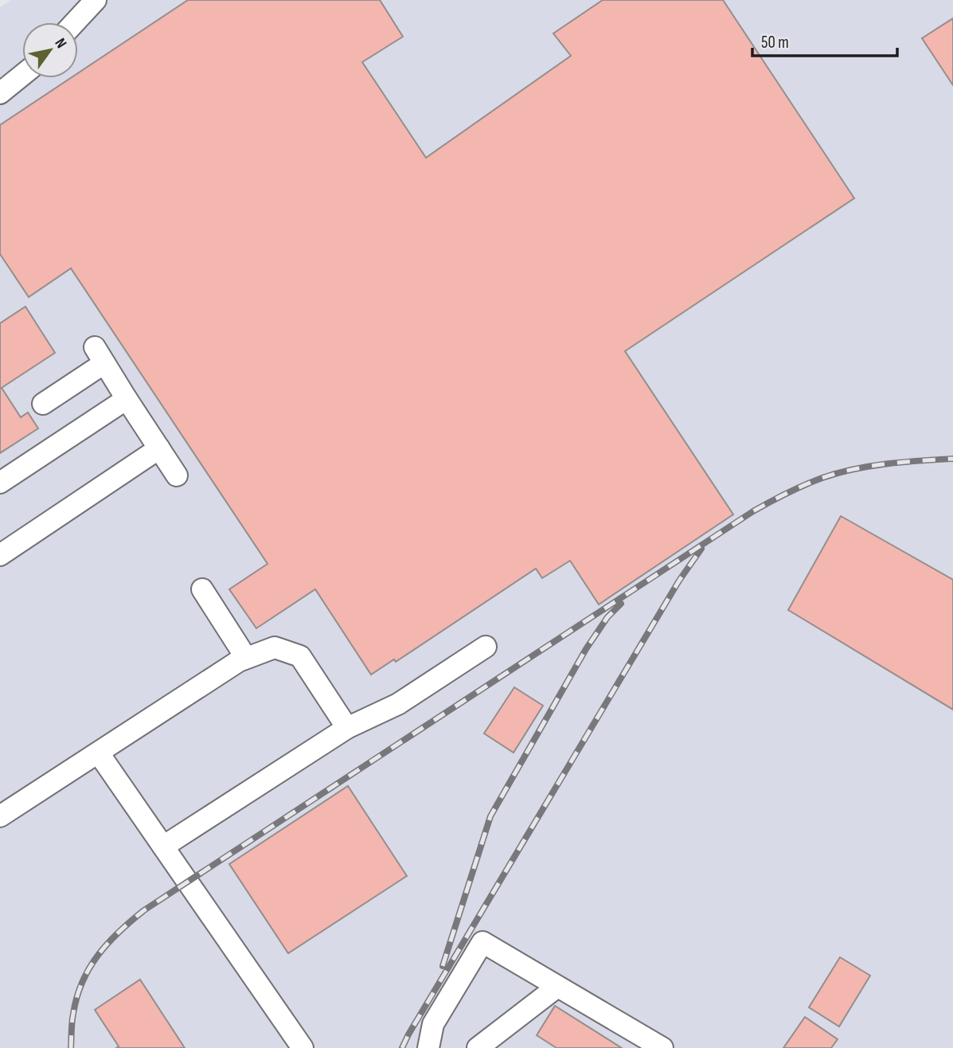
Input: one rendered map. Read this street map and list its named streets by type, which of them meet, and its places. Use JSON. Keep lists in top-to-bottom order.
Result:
{
  "scale_bar": "50 m",
  "north": "top right"
}
